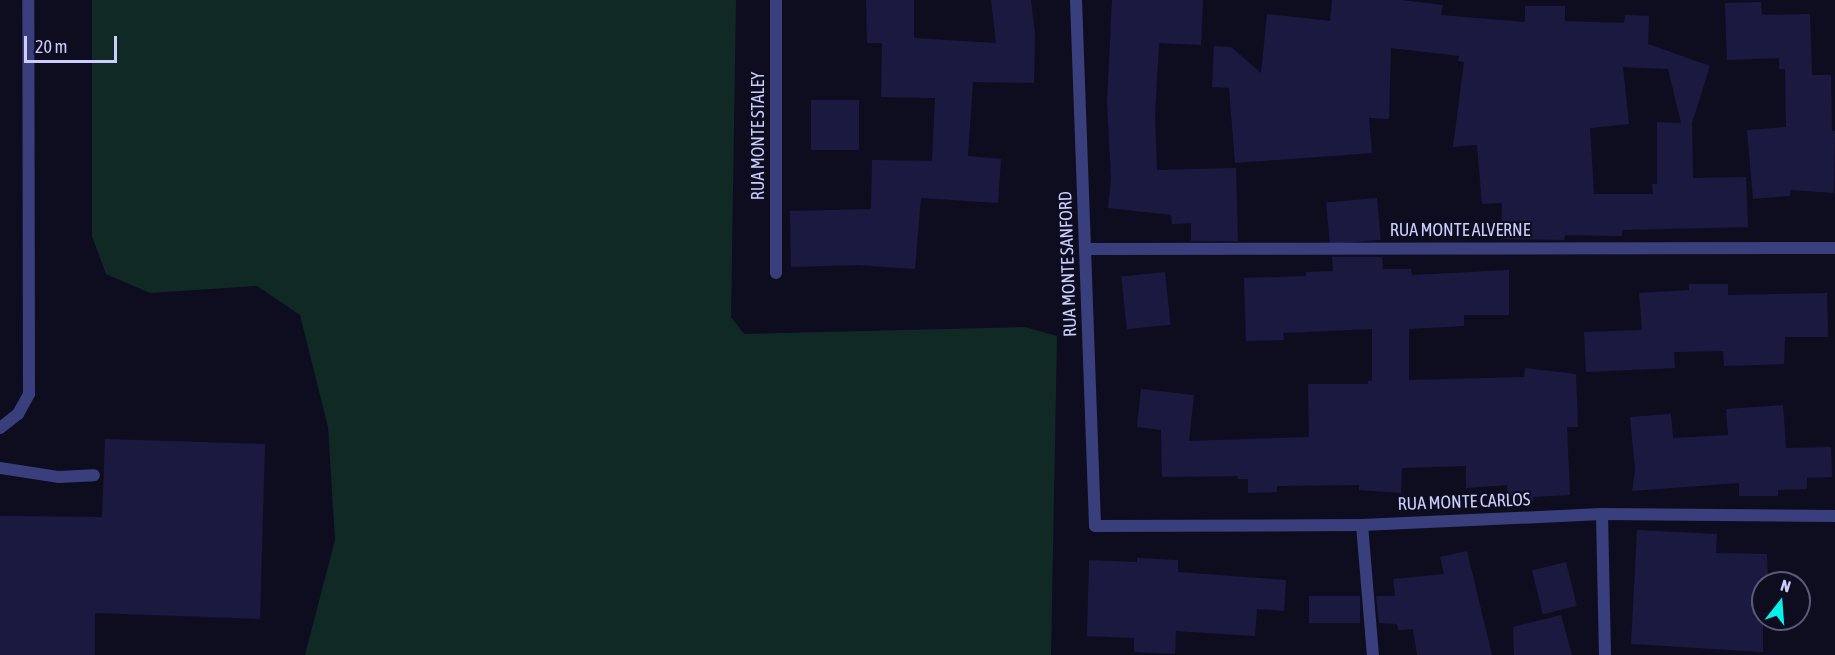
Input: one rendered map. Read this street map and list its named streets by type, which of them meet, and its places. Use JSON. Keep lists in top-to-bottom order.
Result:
{
  "streets": {
    "street": [
      "RUA MONTE STALEY",
      "RUA MONTE ALVERNE",
      "RUA MONTE SANFORD",
      "RUA MONTE CARLOS"
    ]
  },
  "crossings": [
    ["RUA MONTE ALVERNE", "RUA MONTE SANFORD"],
    ["RUA MONTE SANFORD", "RUA MONTE CARLOS"]
  ],
  "scale_bar": "20 m",
  "north": "top"
}
